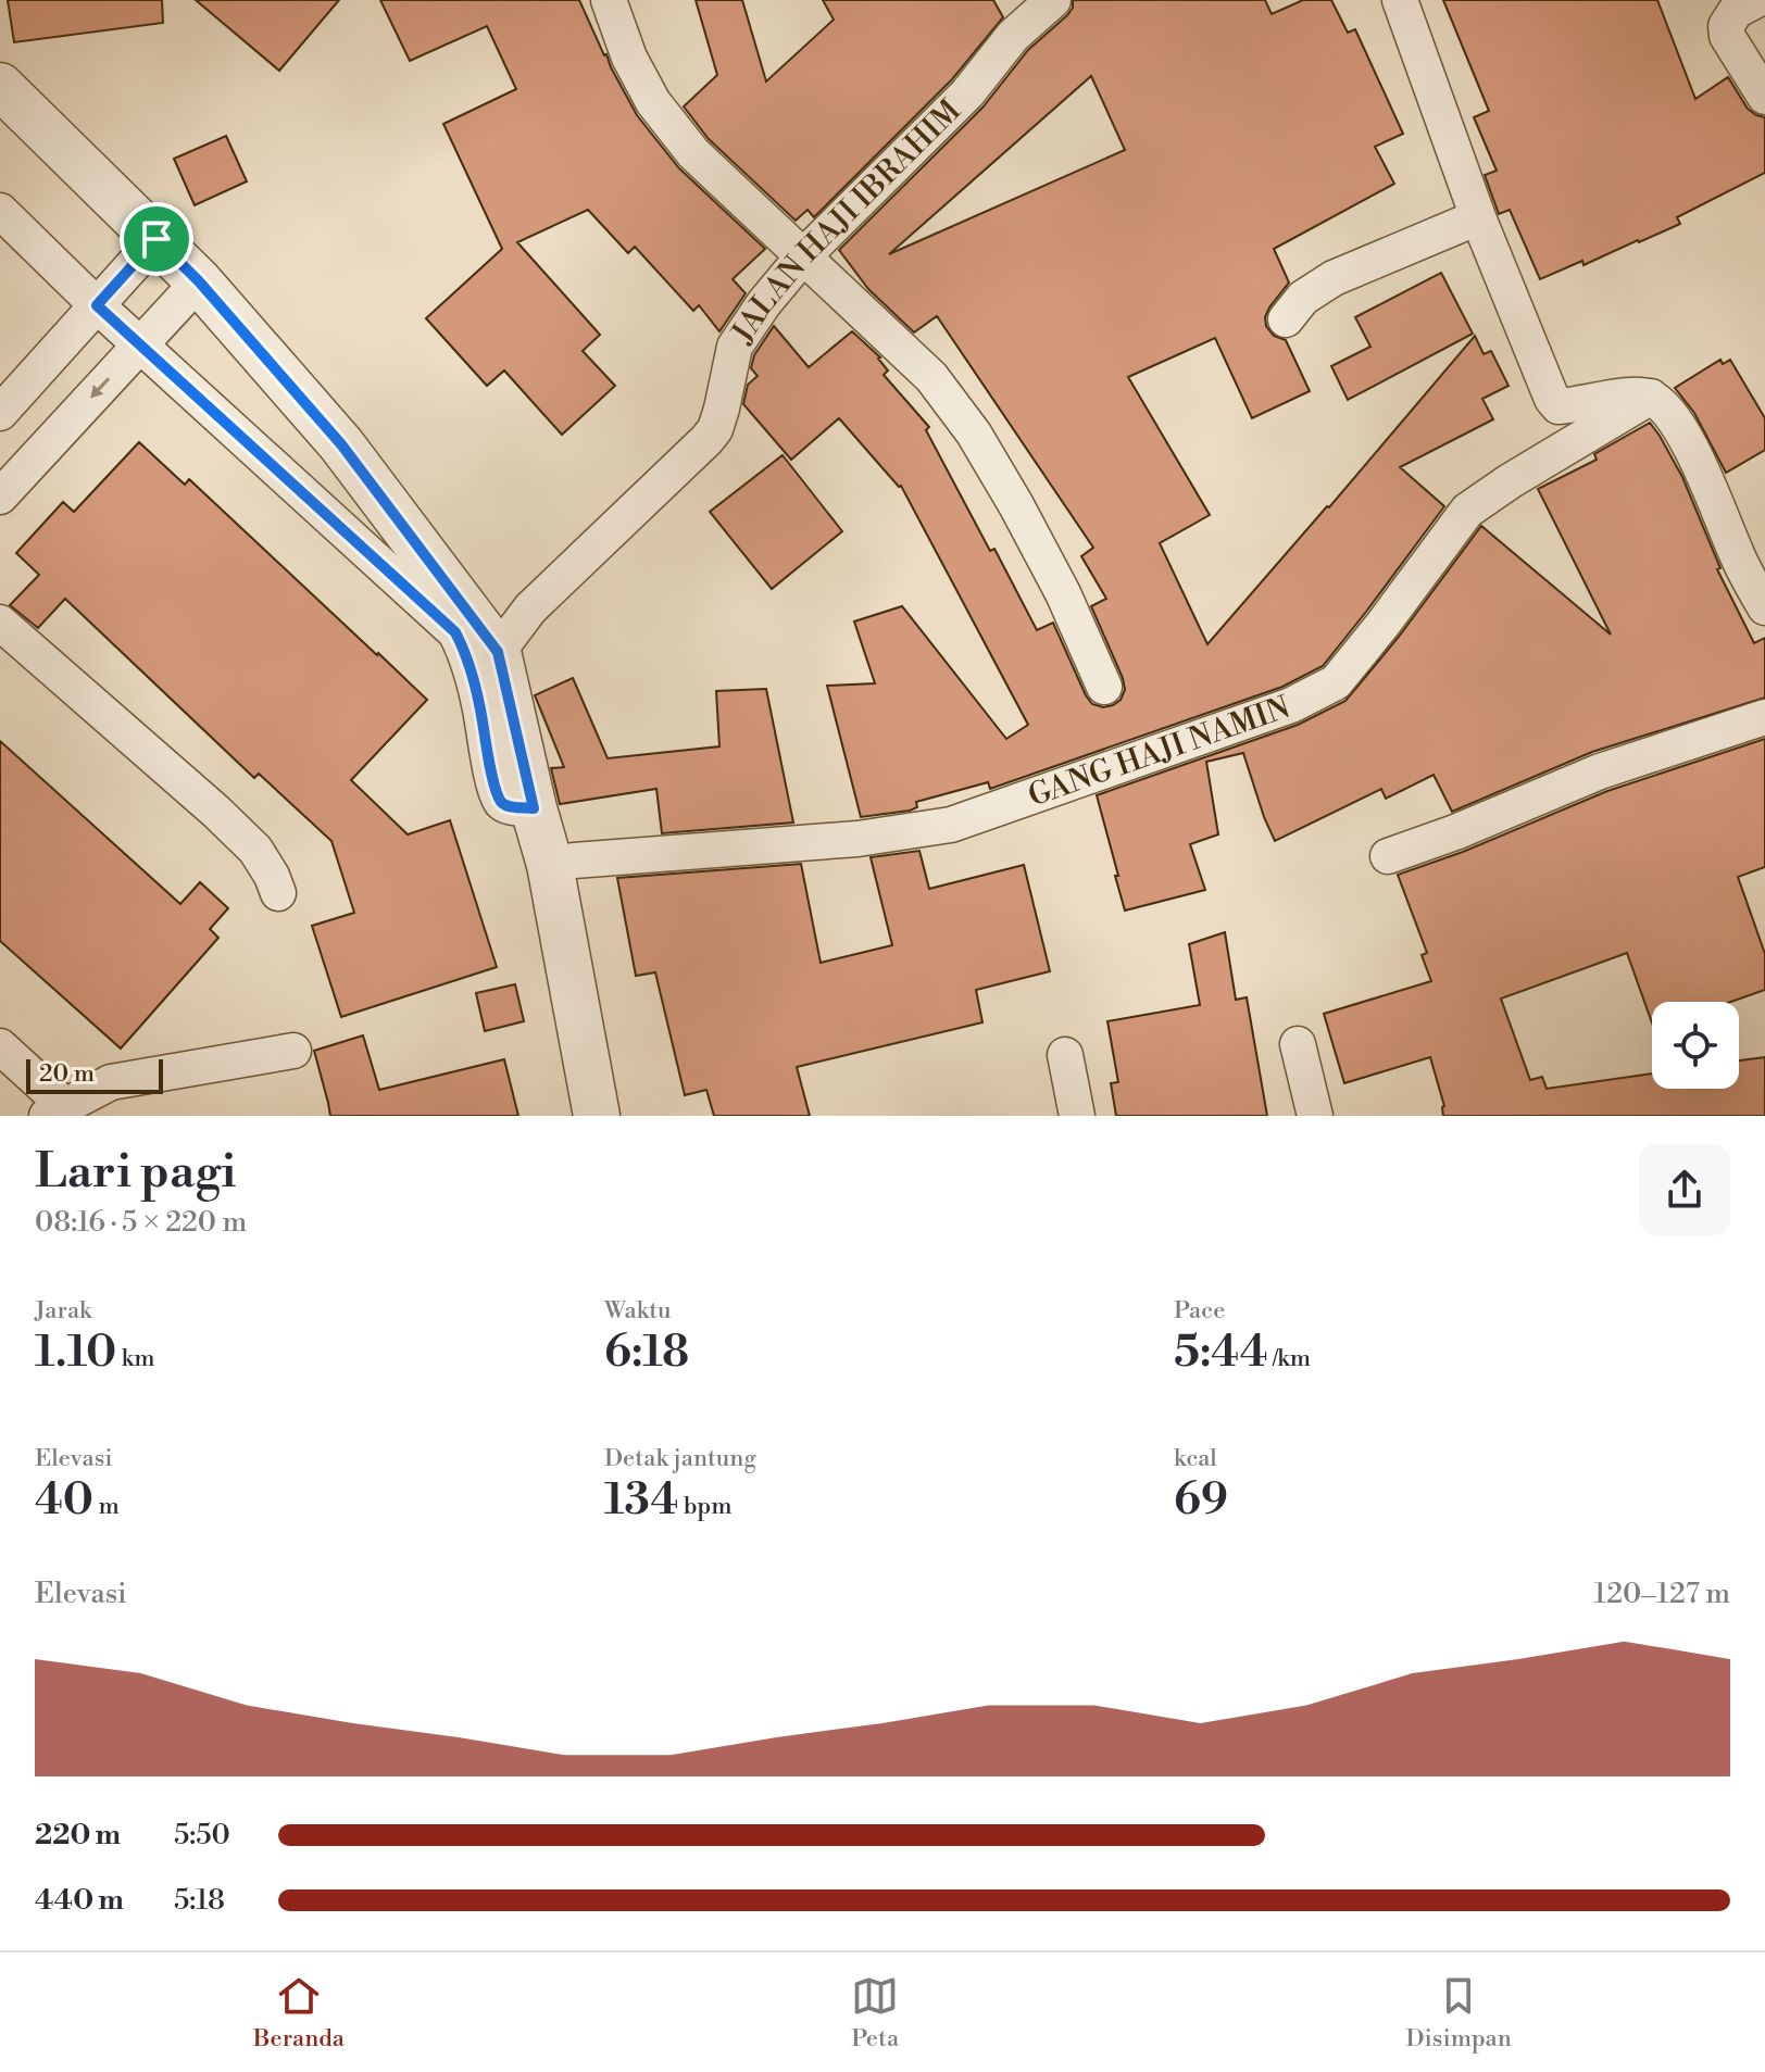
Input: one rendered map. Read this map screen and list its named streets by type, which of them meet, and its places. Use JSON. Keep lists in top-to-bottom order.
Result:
{
  "streets": {
    "street": ["JALAN HAJI IBRAHIM", "GANG HAJI NAMIN"]
  },
  "scale_bar": "20 m",
  "page": {
    "scale": "20 m",
    "heading": ["Lari pagi", "08:16 · 5 × 220 m"],
    "stats": [
      ["Jarak", "1.10 km"],
      ["Waktu", "6:18"],
      ["Pace", "5:44 /km"],
      ["Elevasi", "40 m"],
      ["Detak jantung", "134 bpm"],
      ["kcal", "69"]
    ],
    "chart": ["Elevasi", "120–127 m"],
    "list": [
      {
        "name": "220 m",
        "note": "5:50"
      },
      {
        "name": "440 m",
        "note": "5:18"
      }
    ],
    "tabs": ["Beranda", "Peta", "Disimpan"]
  }
}
